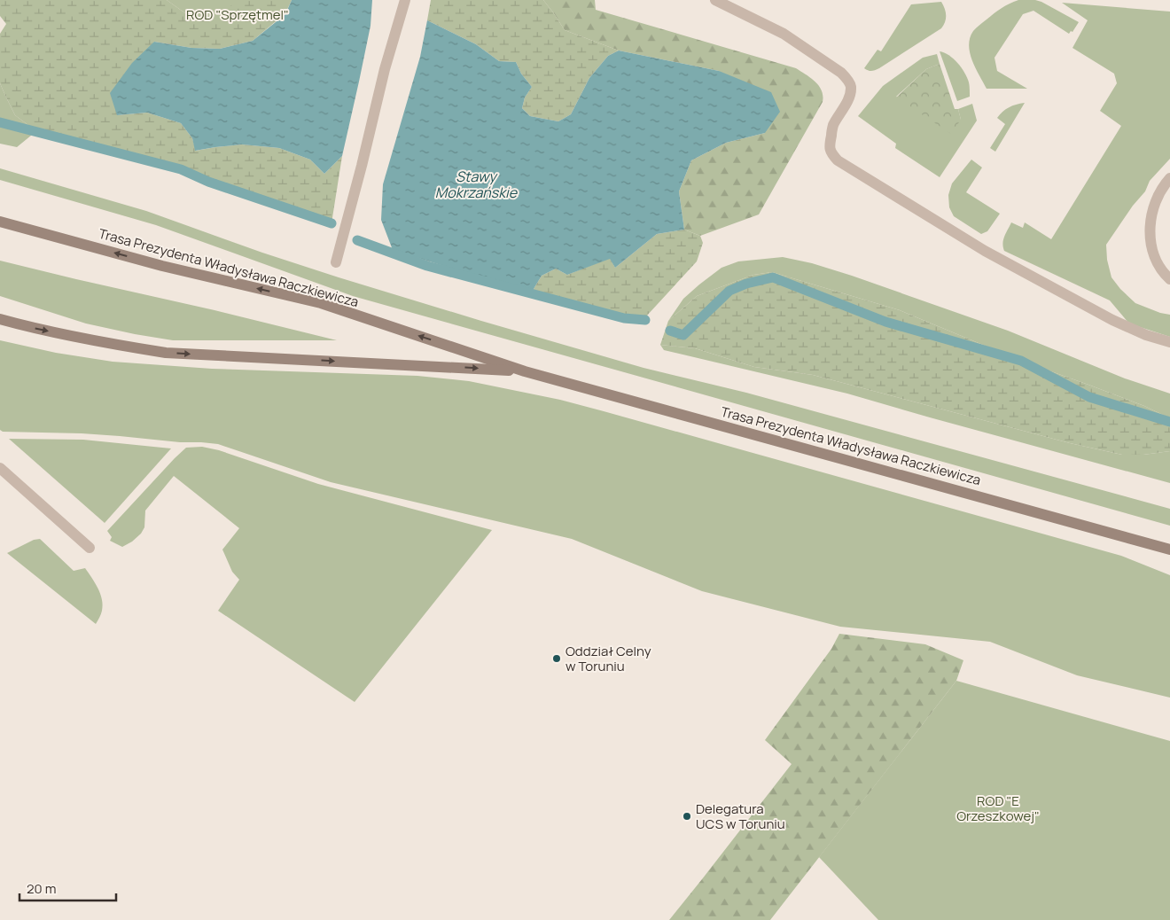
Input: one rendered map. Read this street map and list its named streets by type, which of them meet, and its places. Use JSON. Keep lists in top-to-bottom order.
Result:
{
  "streets": {
    "main road": ["Trasa Prezydenta Władysława Raczkiewicza"]
  },
  "water": ["Stawy Mokrzańskie"],
  "parks": ["ROD \"Sprzętmel\"", "ROD \"E Orzeszkowej\""],
  "places": ["Oddział Celny w Toruniu", "Delegatura UCS w Toruniu"],
  "scale_bar": "20 m"
}
